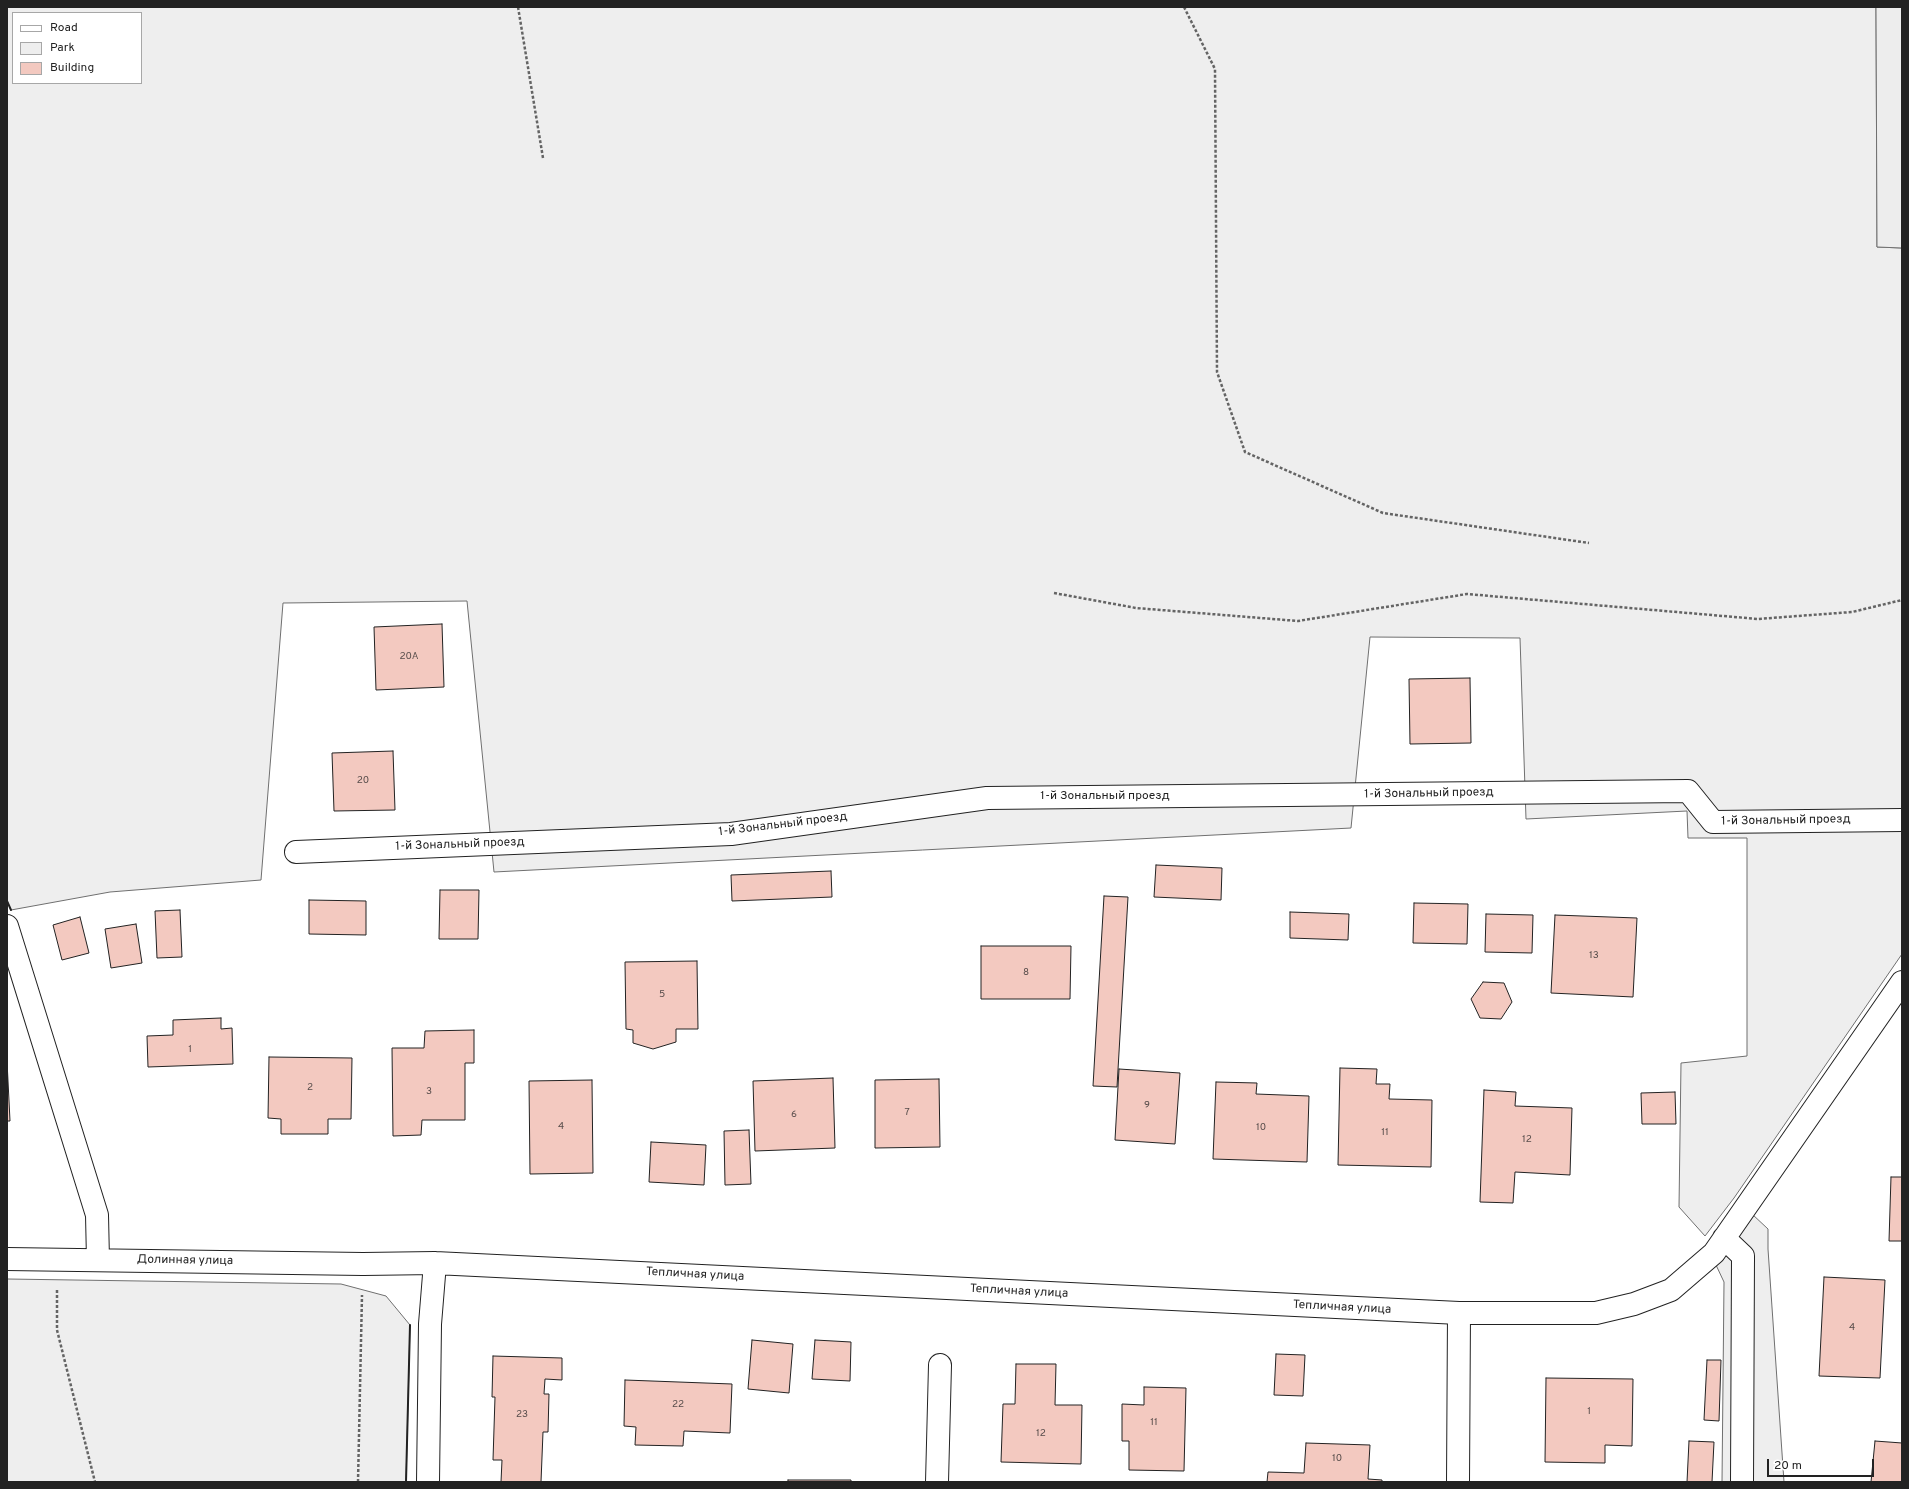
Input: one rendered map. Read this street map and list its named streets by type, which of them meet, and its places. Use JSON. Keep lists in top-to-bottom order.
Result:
{
  "streets": {
    "street": ["1-й Зональный проезд", "Долинная улица", "Тепличная улица"]
  },
  "crossings": [
    ["Долинная улица", "Тепличная улица"]
  ],
  "house_numbers": [
    "20А",
    "20",
    "13",
    "8",
    "5",
    "1",
    "2",
    "3",
    "9",
    "7",
    "6",
    "4",
    "10",
    "11",
    "12",
    "4",
    "22",
    "1",
    "23",
    "11",
    "12",
    "10"
  ],
  "legend": ["Road", "Park", "Building"],
  "scale_bar": "20 m"
}
